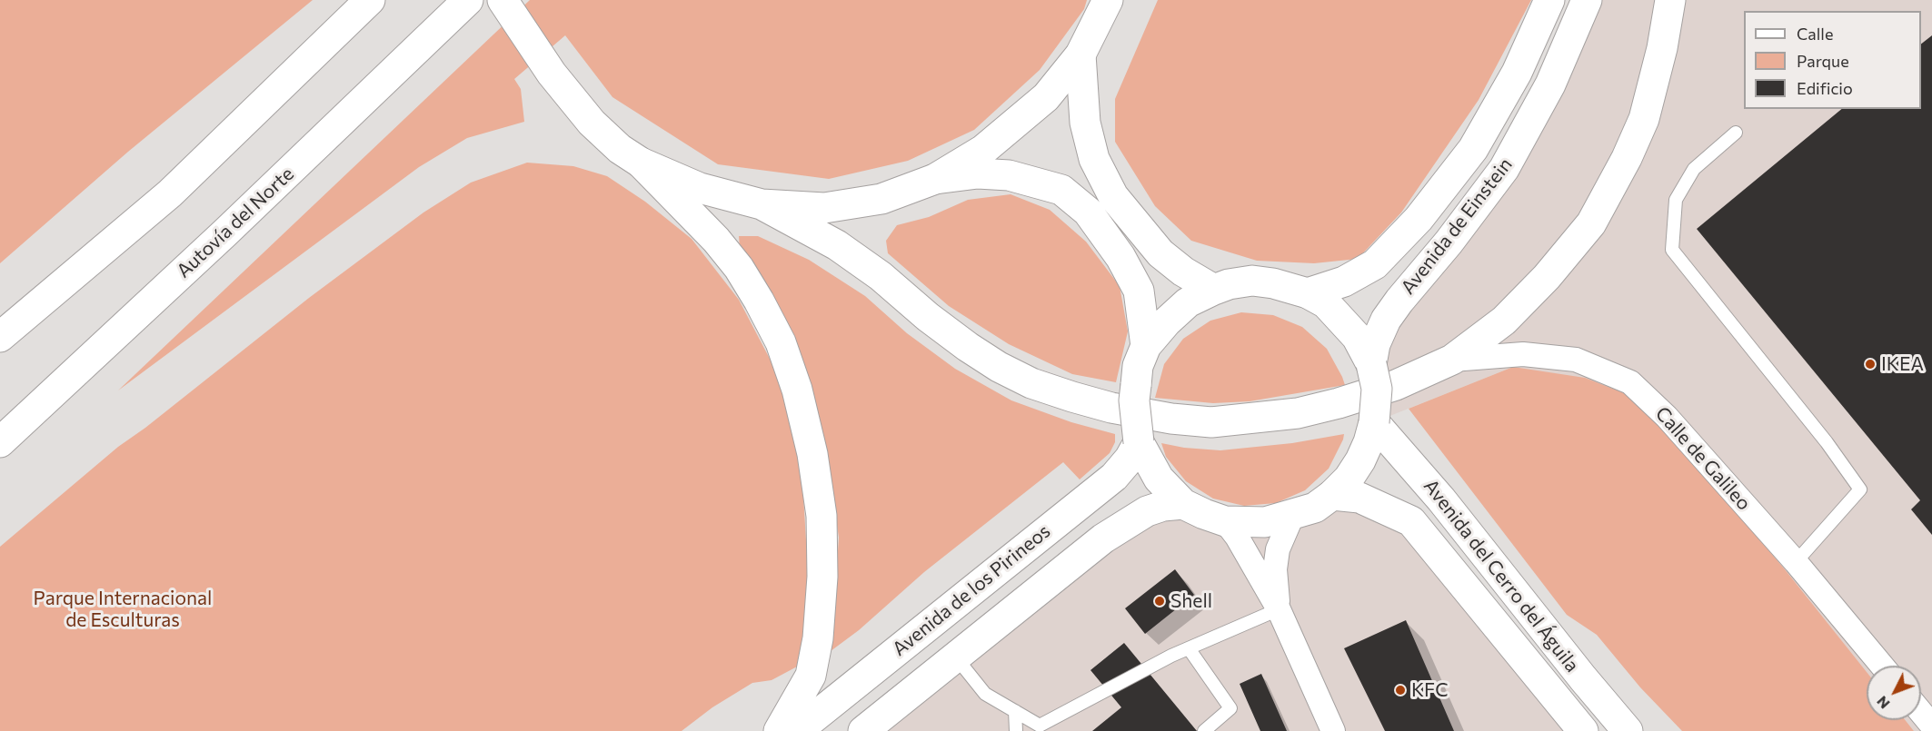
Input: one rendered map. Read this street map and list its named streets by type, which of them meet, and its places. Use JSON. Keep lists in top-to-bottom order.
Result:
{
  "streets": {
    "main road": [
      "Autovía del Norte",
      "Avenida de Einstein",
      "Avenida del Cerro del Águila",
      "Avenida de los Pirineos"
    ],
    "street": ["Calle de Galileo"]
  },
  "parks": ["Parque Internacional de Esculturas"],
  "places": ["IKEA", "Shell", "KFC"],
  "legend": ["Calle", "Parque", "Edificio"],
  "north": "bottom left"
}
